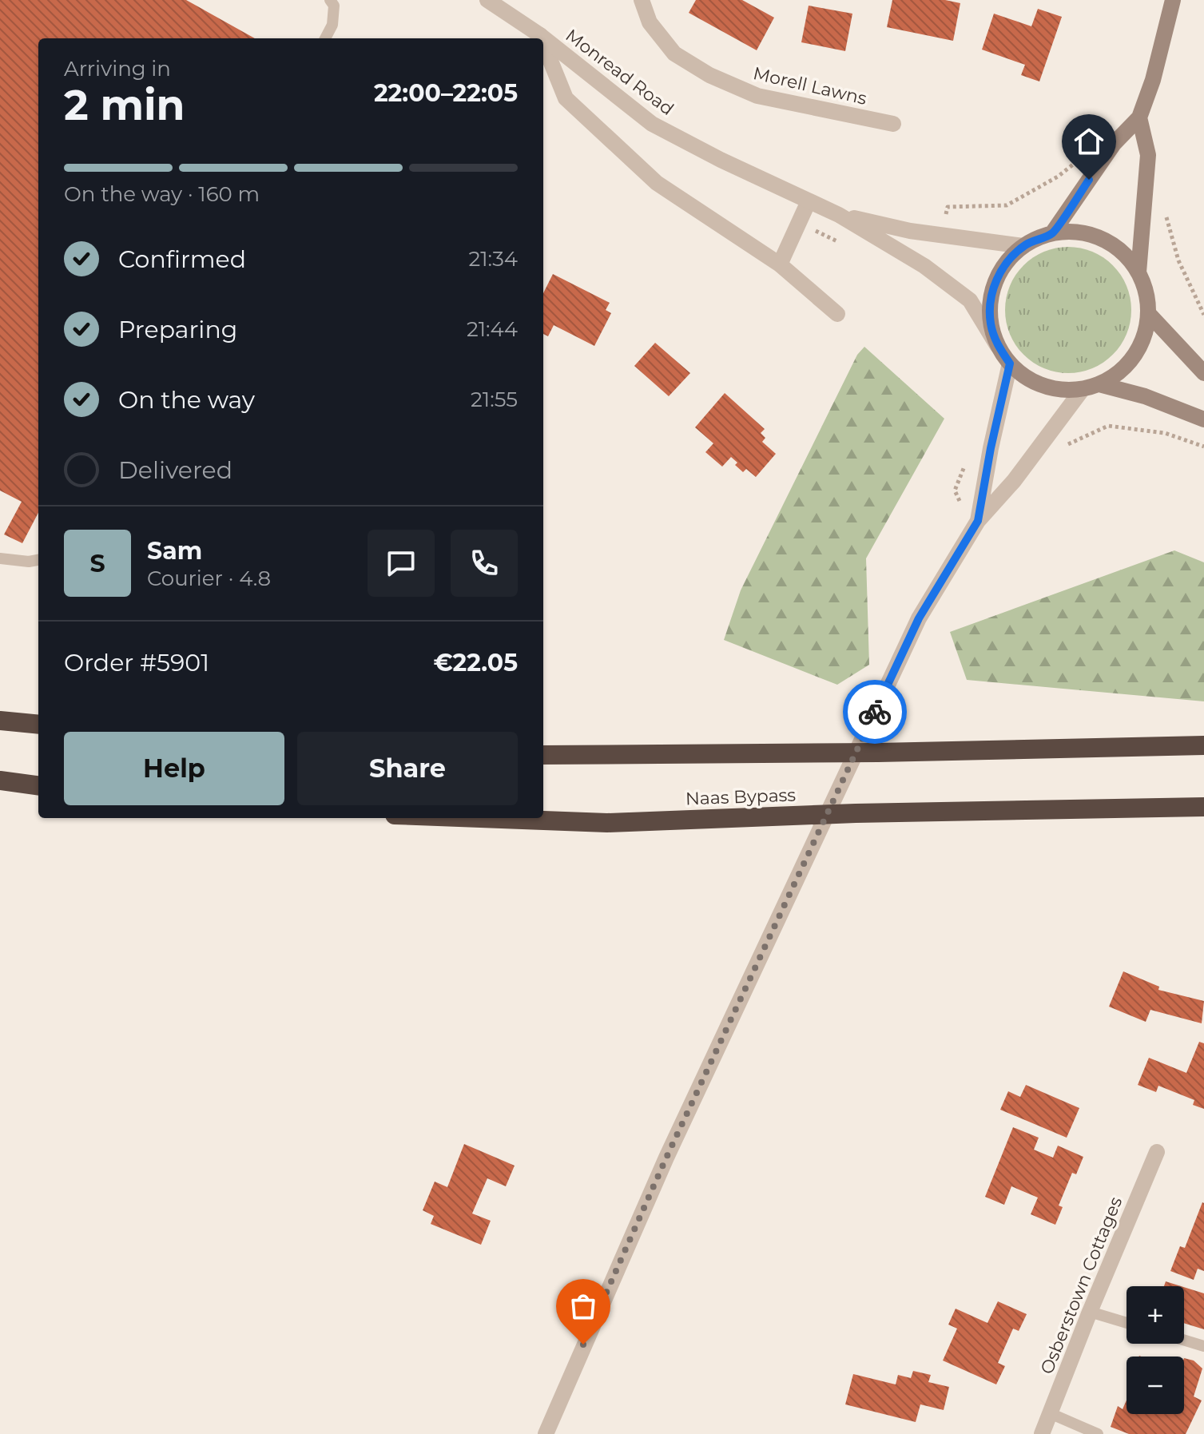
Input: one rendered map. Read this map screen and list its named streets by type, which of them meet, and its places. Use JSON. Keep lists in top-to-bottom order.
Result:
{
  "streets": {
    "highway": ["Naas Bypass"],
    "street": ["Monread Road", "Morell Lawns", "Osberstown Cottages"]
  },
  "page": {
    "heading": ["2 min", "Arriving in", "22:00–22:05"],
    "panel": [
      "Sam",
      "Courier · 4.8",
      "Order #5901",
      "€22.05"
    ],
    "bar": "On the way · 160 m",
    "list": [
      ["Confirmed", "21:34"],
      ["Preparing", "21:44"],
      ["On the way", "21:55"],
      "Delivered"
    ],
    "round": "S",
    "buttons": ["Help", "Share"],
    "map_buttons": ["+", "−"]
  }
}
